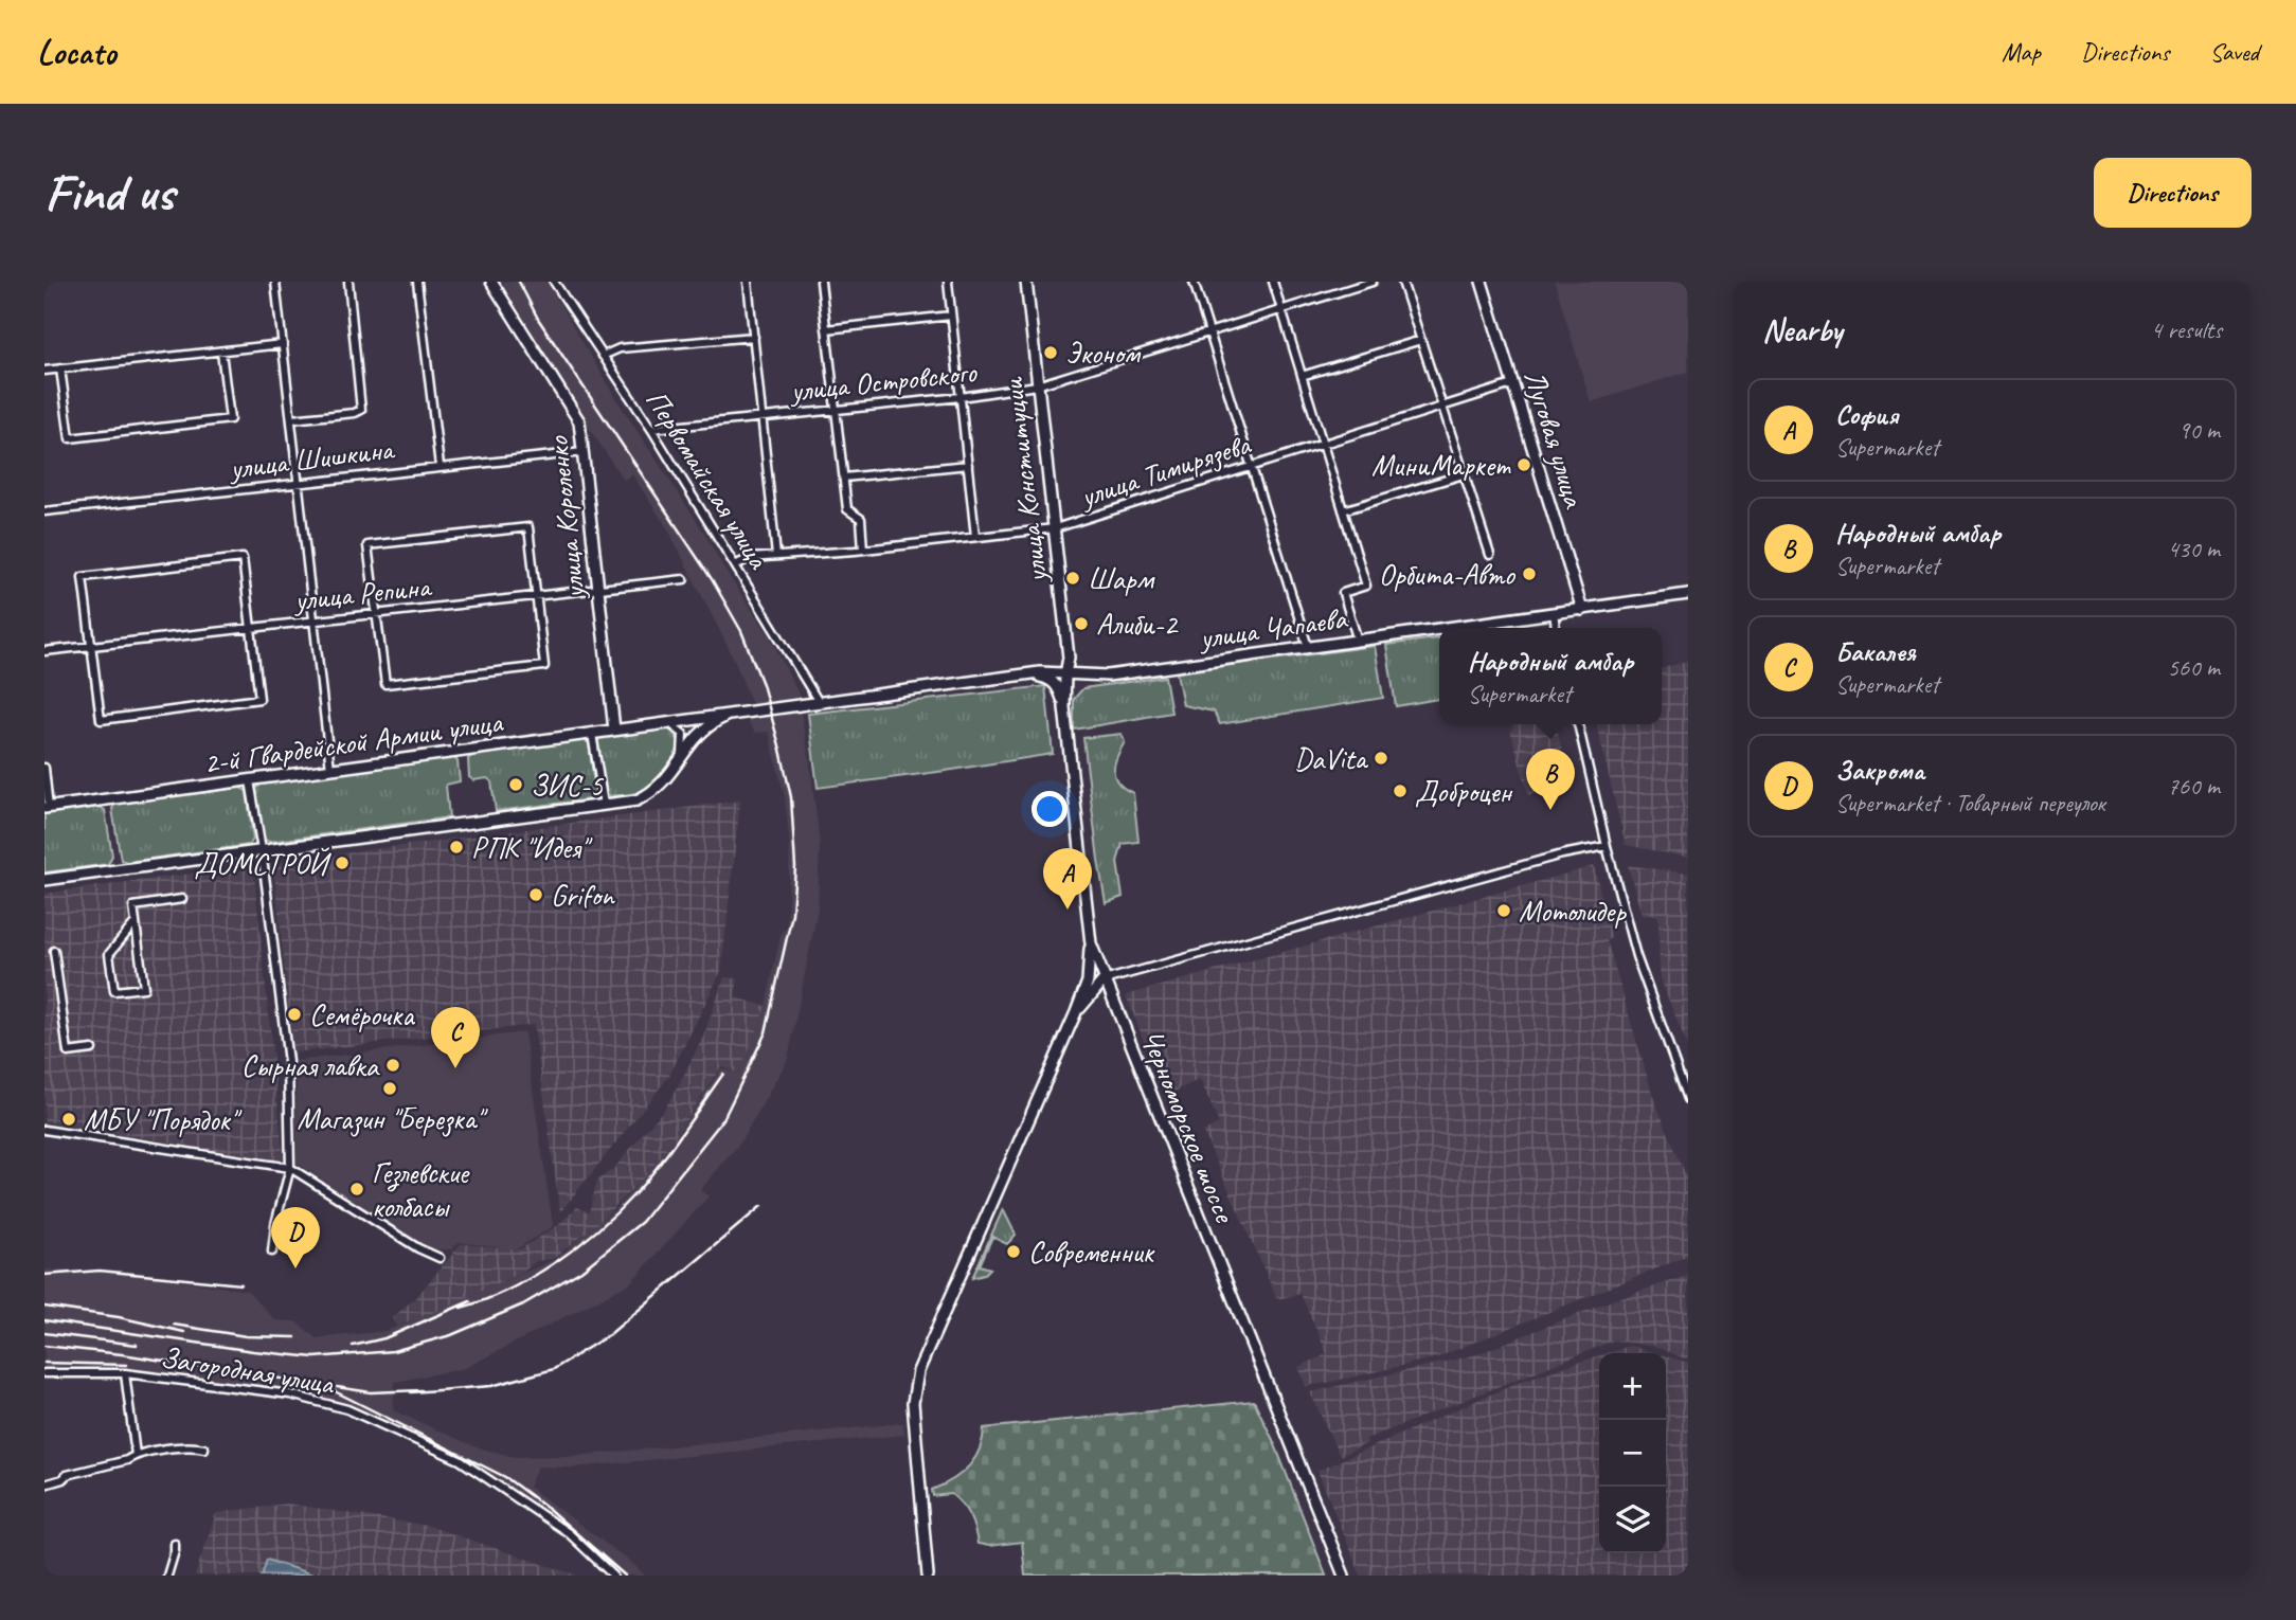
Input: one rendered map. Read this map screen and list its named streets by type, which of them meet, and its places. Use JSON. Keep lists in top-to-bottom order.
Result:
{
  "streets": {
    "main road": [
      "Луговая улица",
      "улица Конституции",
      "улица Короленко",
      "улица Чапаева",
      "2-й Гвардейской Армии улица",
      "Черноморское шоссе"
    ],
    "street": [
      "улица Островского",
      "улица Шишкина",
      "улица Тимирязева",
      "Первомайская улица",
      "улица Репина",
      "Загородная улица"
    ]
  },
  "crossings": [
    ["улица Островского", "Первомайская улица"],
    ["улица Островского", "улица Конституции"],
    ["Луговая улица", "улица Тимирязева"],
    ["Луговая улица", "улица Чапаева"],
    ["улица Шишкина", "улица Короленко"],
    ["улица Тимирязева", "Первомайская улица"],
    ["улица Тимирязева", "улица Конституции"],
    ["Первомайская улица", "улица Чапаева"],
    ["улица Конституции", "улица Чапаева"],
    ["улица Конституции", "Черноморское шоссе"],
    ["улица Короленко", "улица Репина"],
    ["улица Короленко", "2-й Гвардейской Армии улица"],
    ["улица Чапаева", "2-й Гвардейской Армии улица"],
    ["улица Чапаева", "Черноморское шоссе"]
  ],
  "places": [
    "Эконом",
    "МиниМаркет",
    "Орбита-Авто",
    "Шарм",
    "Алиби-2",
    "DaVita",
    "ЗИС-5",
    "Доброцен",
    "РПК \"Идея\"",
    "ДОМСТРОЙ",
    "Grifon",
    "Мотолидер",
    "Семёрочка",
    "Сырная лавка",
    "Магазин \"Березка\"",
    "МБУ \"Порядок\"",
    "Гезлевские колбасы",
    "Современник"
  ],
  "page": {
    "header": "Locato",
    "nav": ["Map", "Directions", "Saved"],
    "buttons": "Directions",
    "title": "Find us",
    "heading": ["Nearby", "4 results"],
    "list": [
      {
        "mark": "A",
        "name": "София",
        "note": "Supermarket",
        "value": "90 m"
      },
      {
        "mark": "B",
        "name": "Народный амбар",
        "note": "Supermarket",
        "value": "430 m"
      },
      {
        "mark": "C",
        "name": "Бакалея",
        "note": "Supermarket",
        "value": "560 m"
      },
      {
        "mark": "D",
        "name": "Закрома",
        "note": "Supermarket · Товарный переулок",
        "value": "760 m"
      }
    ],
    "popup": ["Народный амбар", "Supermarket"],
    "pins": [
      "B",
      "A",
      "C",
      "D"
    ],
    "map_buttons": ["+", "−"]
  }
}
